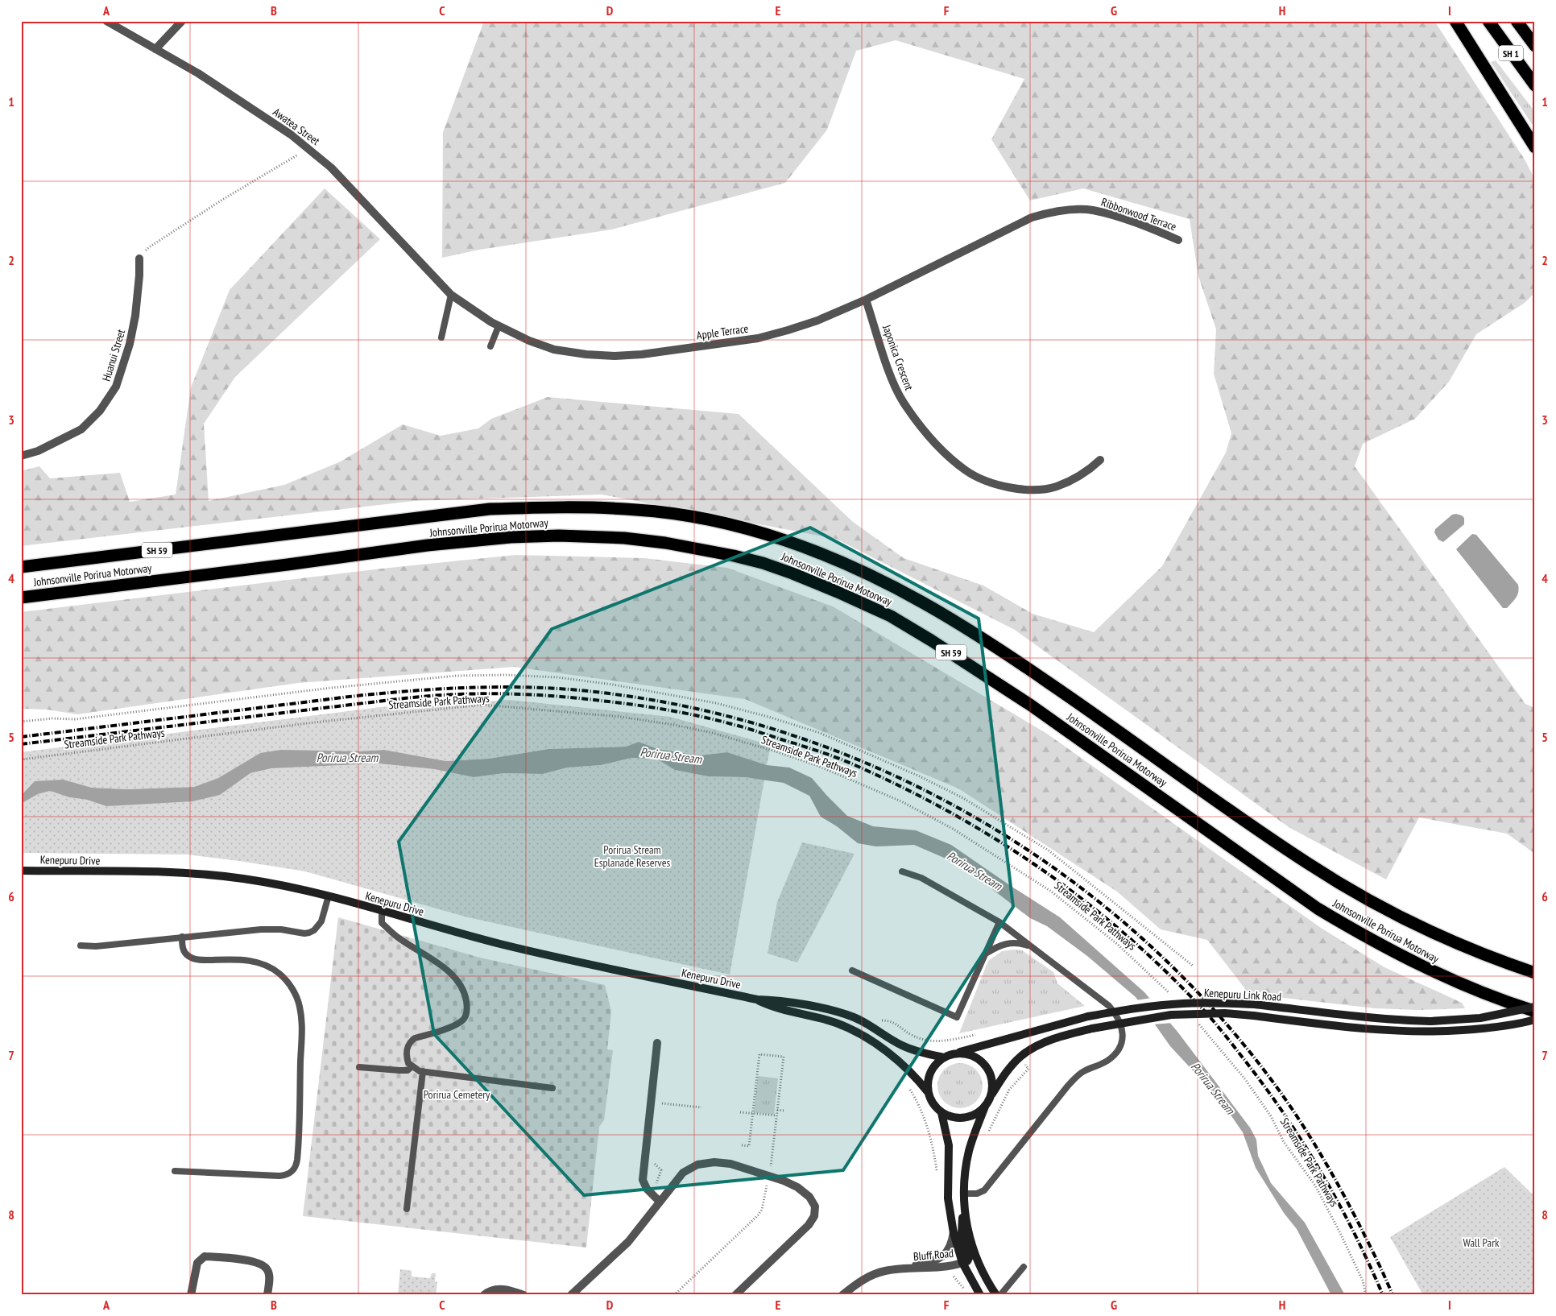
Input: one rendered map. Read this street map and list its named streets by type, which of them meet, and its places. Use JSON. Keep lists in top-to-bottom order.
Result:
{
  "streets": {
    "highway": ["SH 1", "Johnsonville Porirua Motorway", "SH 59"],
    "main road": ["Kenepuru Drive", "Kenepuru Link Road"],
    "street": [
      "Awatea Street",
      "Ribbonwood Terrace",
      "Apple Terrace",
      "Huanui Street",
      "Japonica Crescent",
      "Bluff Road"
    ],
    "path": ["Streamside Park Pathways"]
  },
  "crossings": [
    ["Awatea Street", "Apple Terrace"],
    ["Ribbonwood Terrace", "Apple Terrace"],
    ["Apple Terrace", "Japonica Crescent"],
    ["Kenepuru Drive", "Kenepuru Link Road"]
  ],
  "water": ["Porirua Stream"],
  "parks": ["Porirua Stream Esplanade Reserves", "Porirua Cemetery", "Wall Park"],
  "grid": {
    "columns": [
      "A",
      "B",
      "C",
      "D",
      "E",
      "F",
      "G",
      "H",
      "I"
    ],
    "rows": [
      "1",
      "2",
      "3",
      "4",
      "5",
      "6",
      "7",
      "8"
    ]
  }
}
